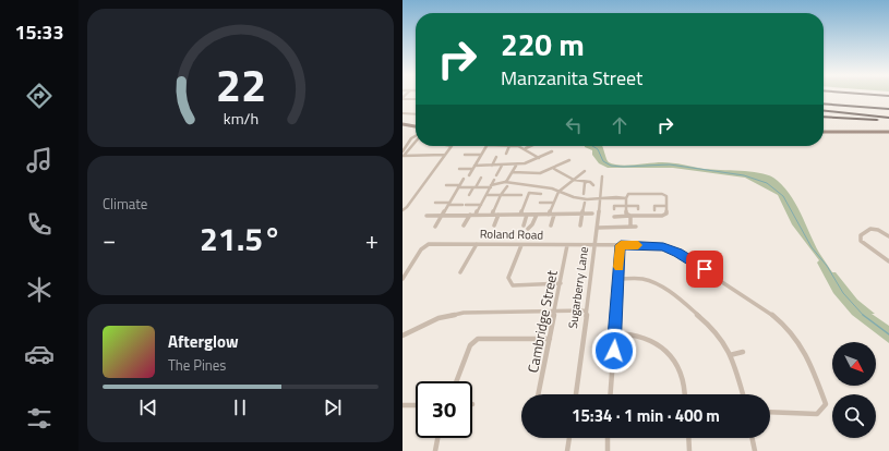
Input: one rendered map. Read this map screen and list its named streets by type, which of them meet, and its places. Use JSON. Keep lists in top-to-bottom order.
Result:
{
  "streets": {
    "street": ["Roland Road", "Sugarberry Lane", "Cambridge Street"]
  },
  "crossings": [
    ["Roland Road", "Sugarberry Lane"],
    ["Roland Road", "Cambridge Street"]
  ],
  "north": "bottom right",
  "page": {
    "tabs": "15:33",
    "turn": ["220 m", "Manzanita Street"],
    "tile": "Climate",
    "heat": ["−", "21.5°", "+"],
    "song": ["Afterglow", "The Pines"],
    "limit": "30",
    "trip": "15:34 · 1 min · 400 m",
    "gauge": ["22", "km/h"]
  }
}
